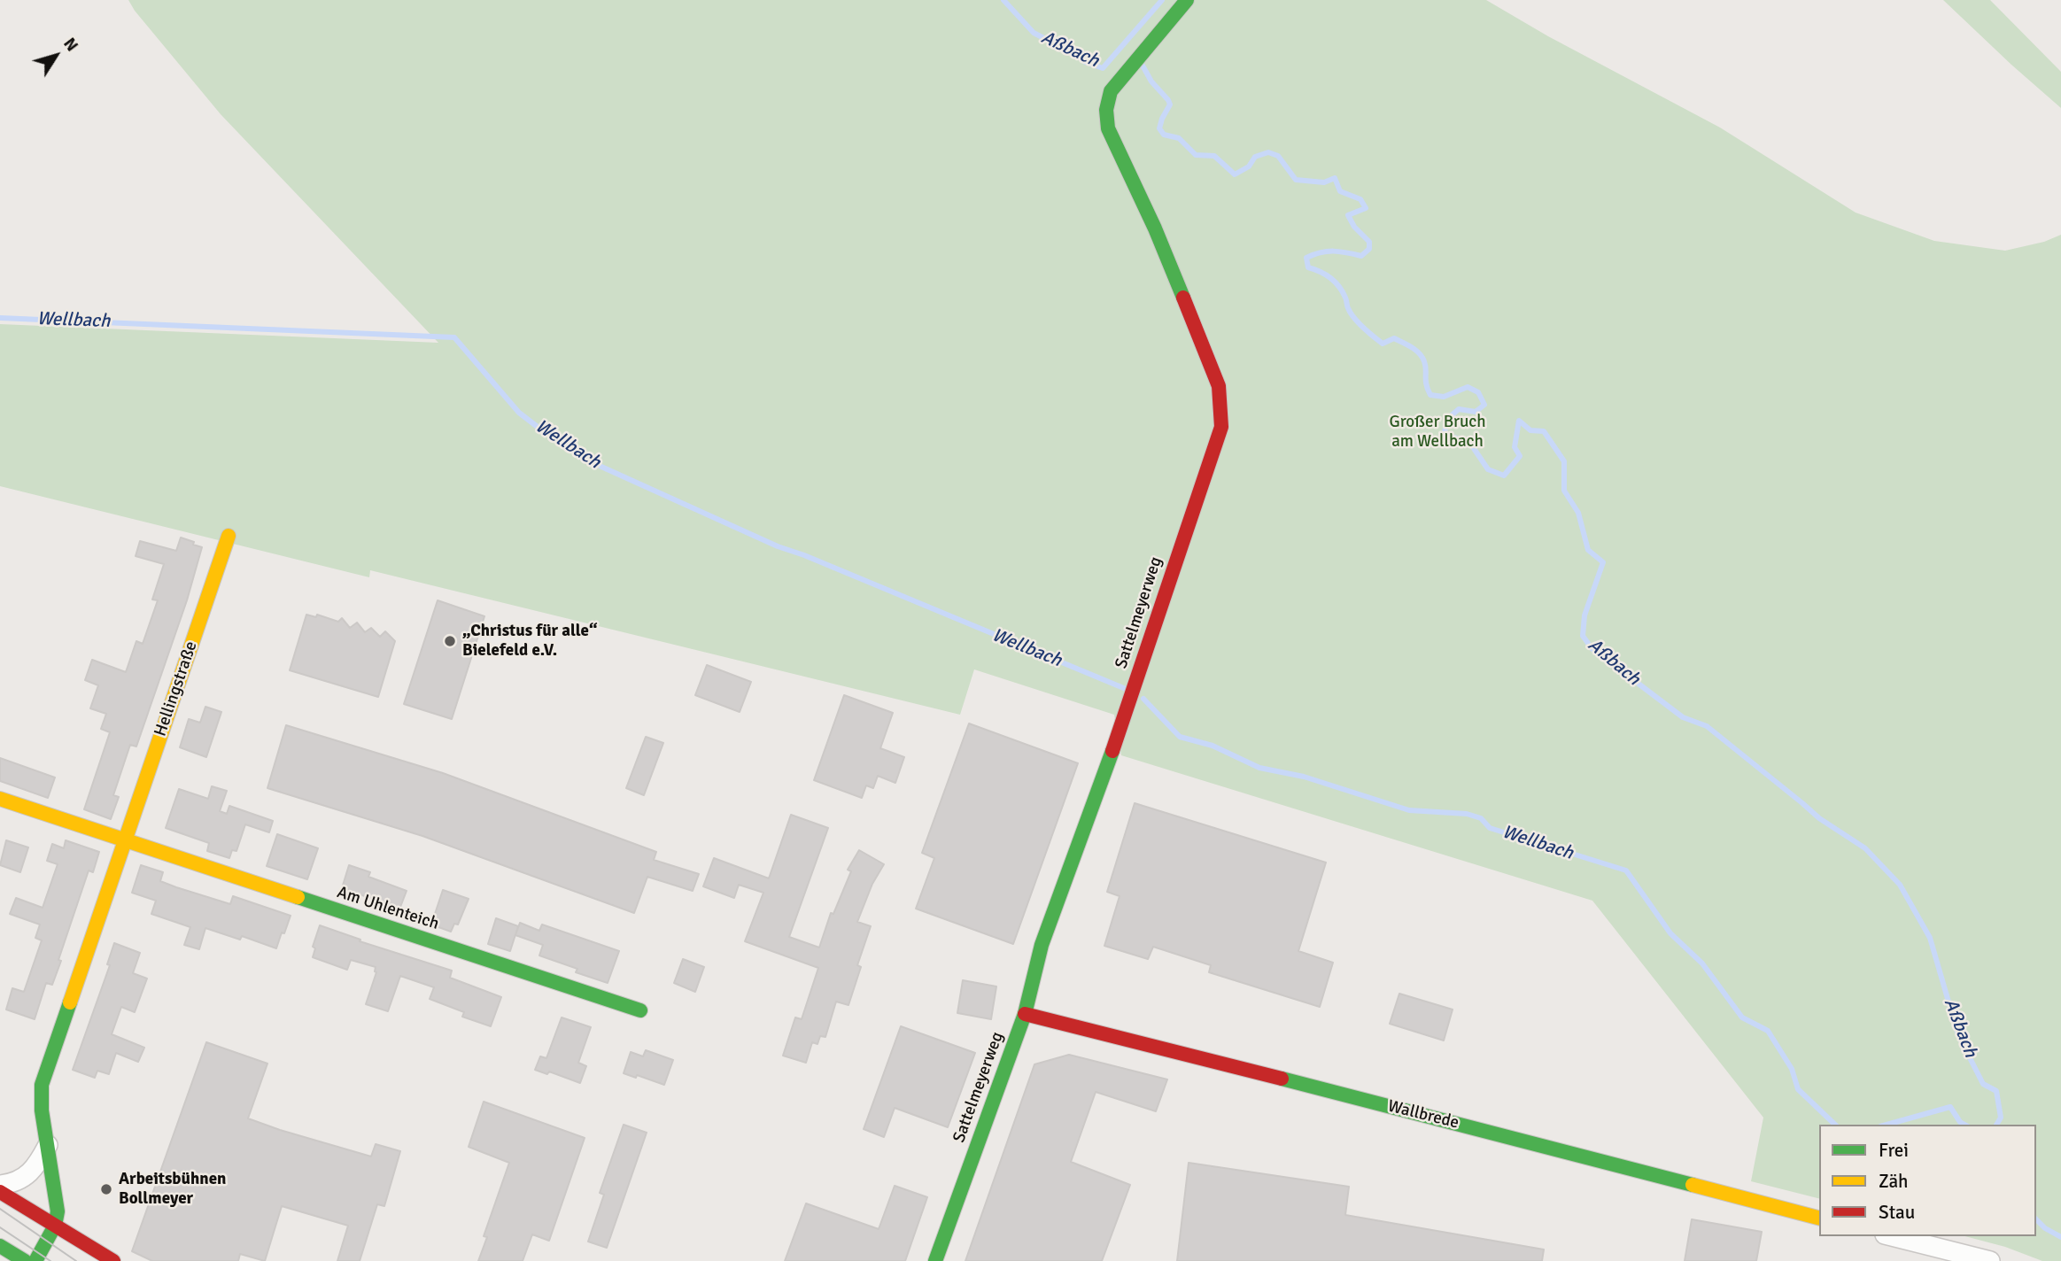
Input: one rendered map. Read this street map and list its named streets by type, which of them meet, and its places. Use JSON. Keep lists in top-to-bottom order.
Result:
{
  "streets": {
    "street": [
      "Sattelmeyerweg",
      "Hellingstraße",
      "Am Uhlenteich",
      "Wallbrede"
    ]
  },
  "crossings": [
    ["Sattelmeyerweg", "Wallbrede"],
    ["Hellingstraße", "Am Uhlenteich"]
  ],
  "water": ["Aßbach", "Wellbach"],
  "parks": ["Großer Bruch am Wellbach"],
  "places": ["„Christus für alle“ Bielefeld e.V.", "Arbeitsbühnen Bollmeyer"],
  "legend": ["Frei", "Zäh", "Stau"],
  "north": "top right"
}
